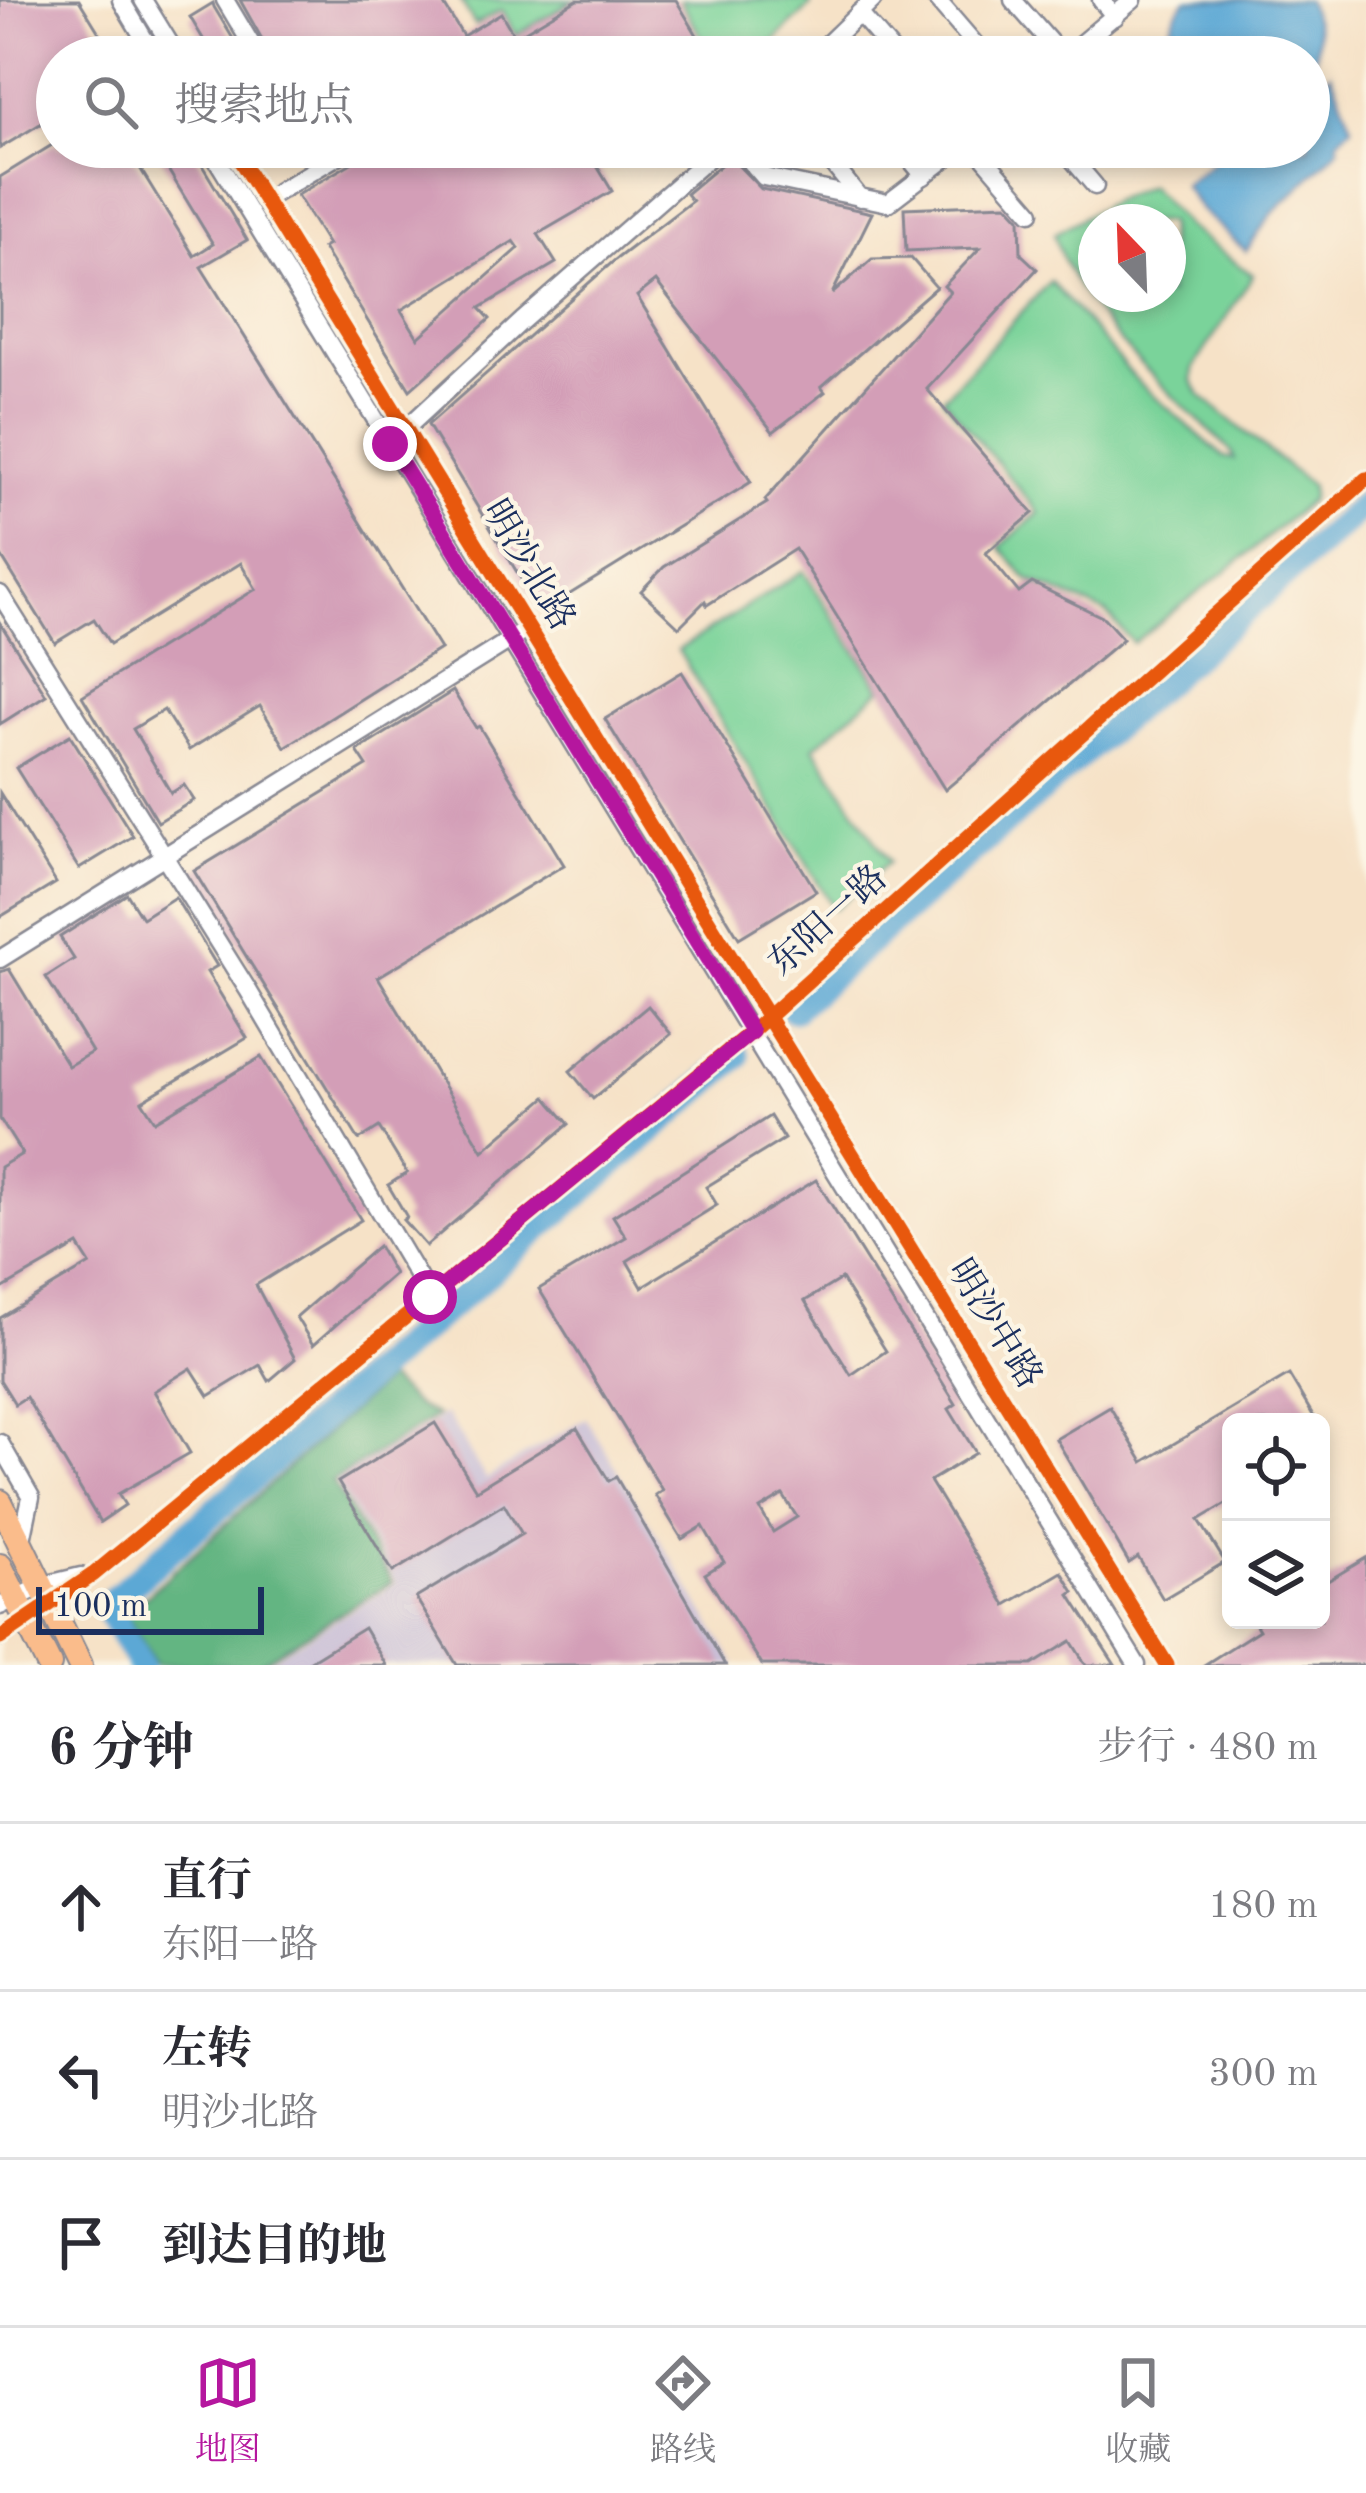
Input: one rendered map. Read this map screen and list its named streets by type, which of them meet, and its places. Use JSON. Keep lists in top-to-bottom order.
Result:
{
  "streets": {
    "street": ["明沙北路", "东阳一路", "明沙中路"]
  },
  "crossings": [
    ["明沙北路", "东阳一路"],
    ["明沙北路", "明沙中路"],
    ["东阳一路", "明沙中路"]
  ],
  "scale_bar": "100 m",
  "north": "top left",
  "page": {
    "search": "搜索地点",
    "scale": "100 m",
    "heading": ["6 分钟", "步行 · 480 m"],
    "list": [
      ["直行", "东阳一路", "180 m"],
      ["左转", "明沙北路", "300 m"],
      "到达目的地"
    ],
    "nav": ["地图", "路线", "收藏"]
  }
}
